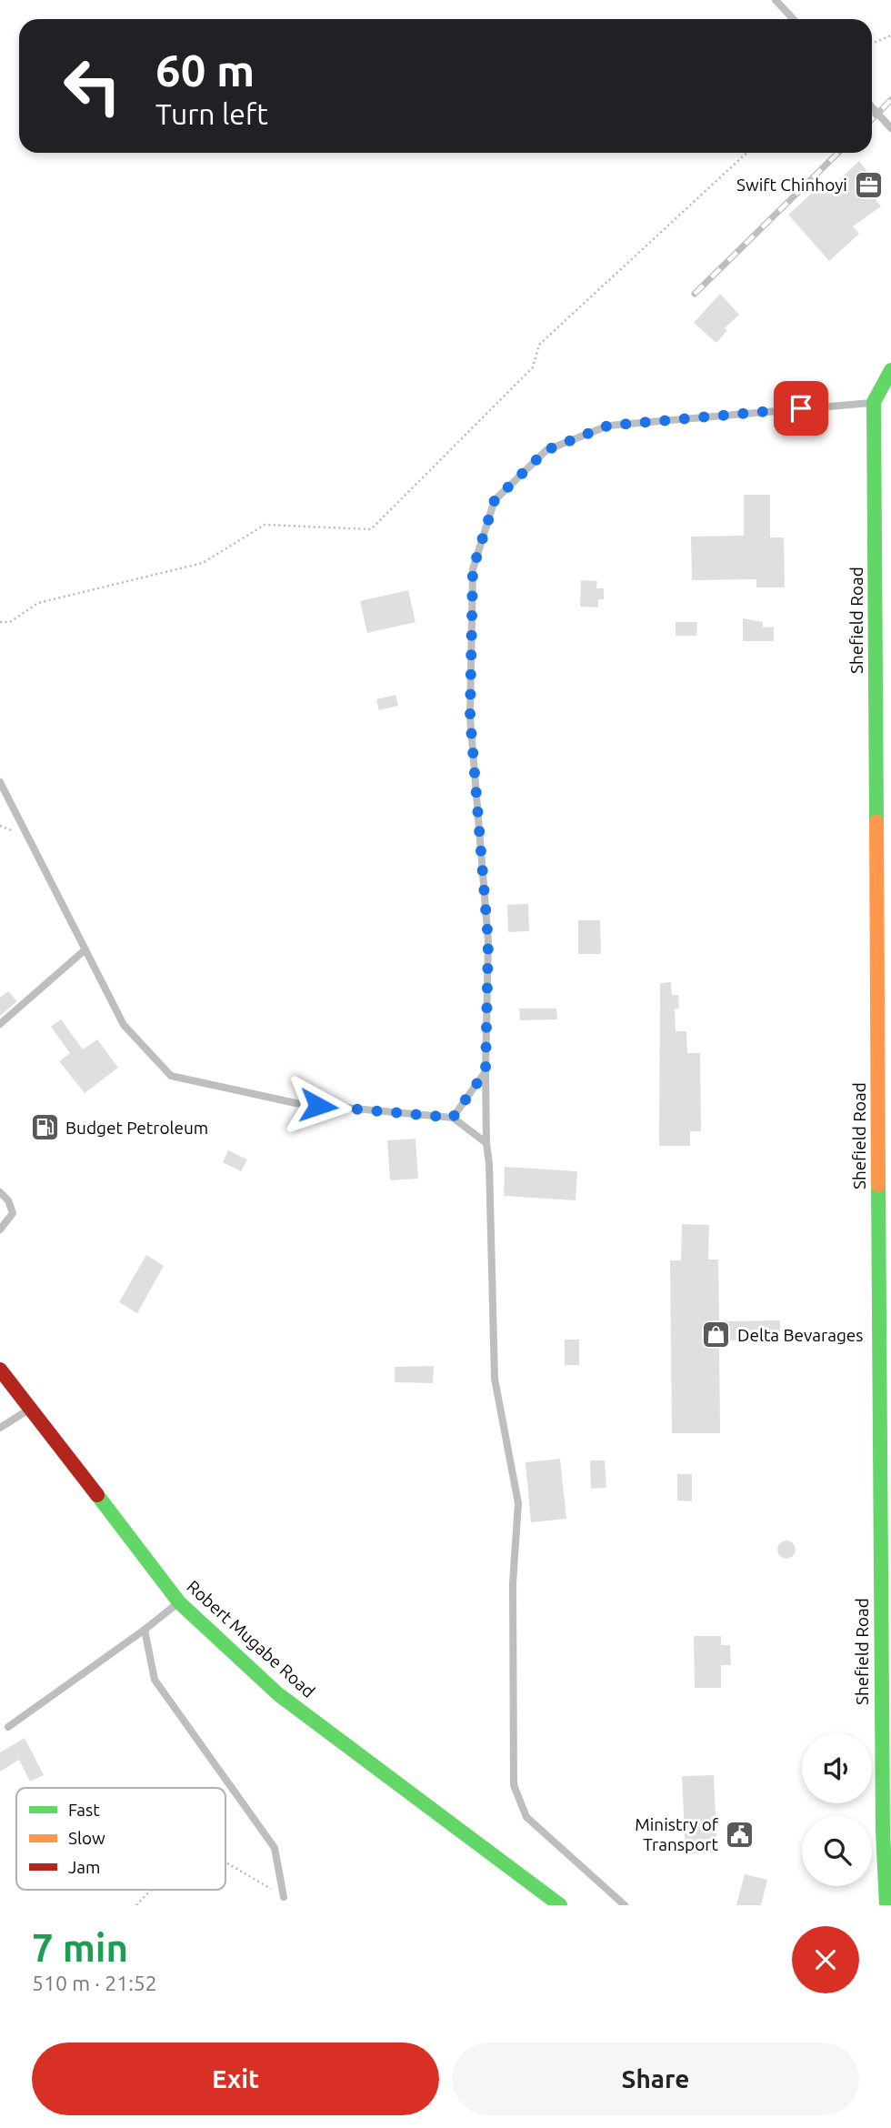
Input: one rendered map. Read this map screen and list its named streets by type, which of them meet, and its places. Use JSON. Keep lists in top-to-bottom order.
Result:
{
  "streets": {
    "street": ["Shefield Road", "Robert Mugabe Road"]
  },
  "places": {
    "office": ["Swift Chinhoyi"],
    "fuel station": ["Budget Petroleum"],
    "shop": ["Delta Bevarages"],
    "public building": ["Ministry of Transport"]
  },
  "legend": ["Fast", "Slow", "Jam"],
  "page": {
    "turn": ["60 m", "Turn left"],
    "heading": ["7 min", "510 m · 21:52"],
    "buttons": ["Exit", "Share"]
  }
}
